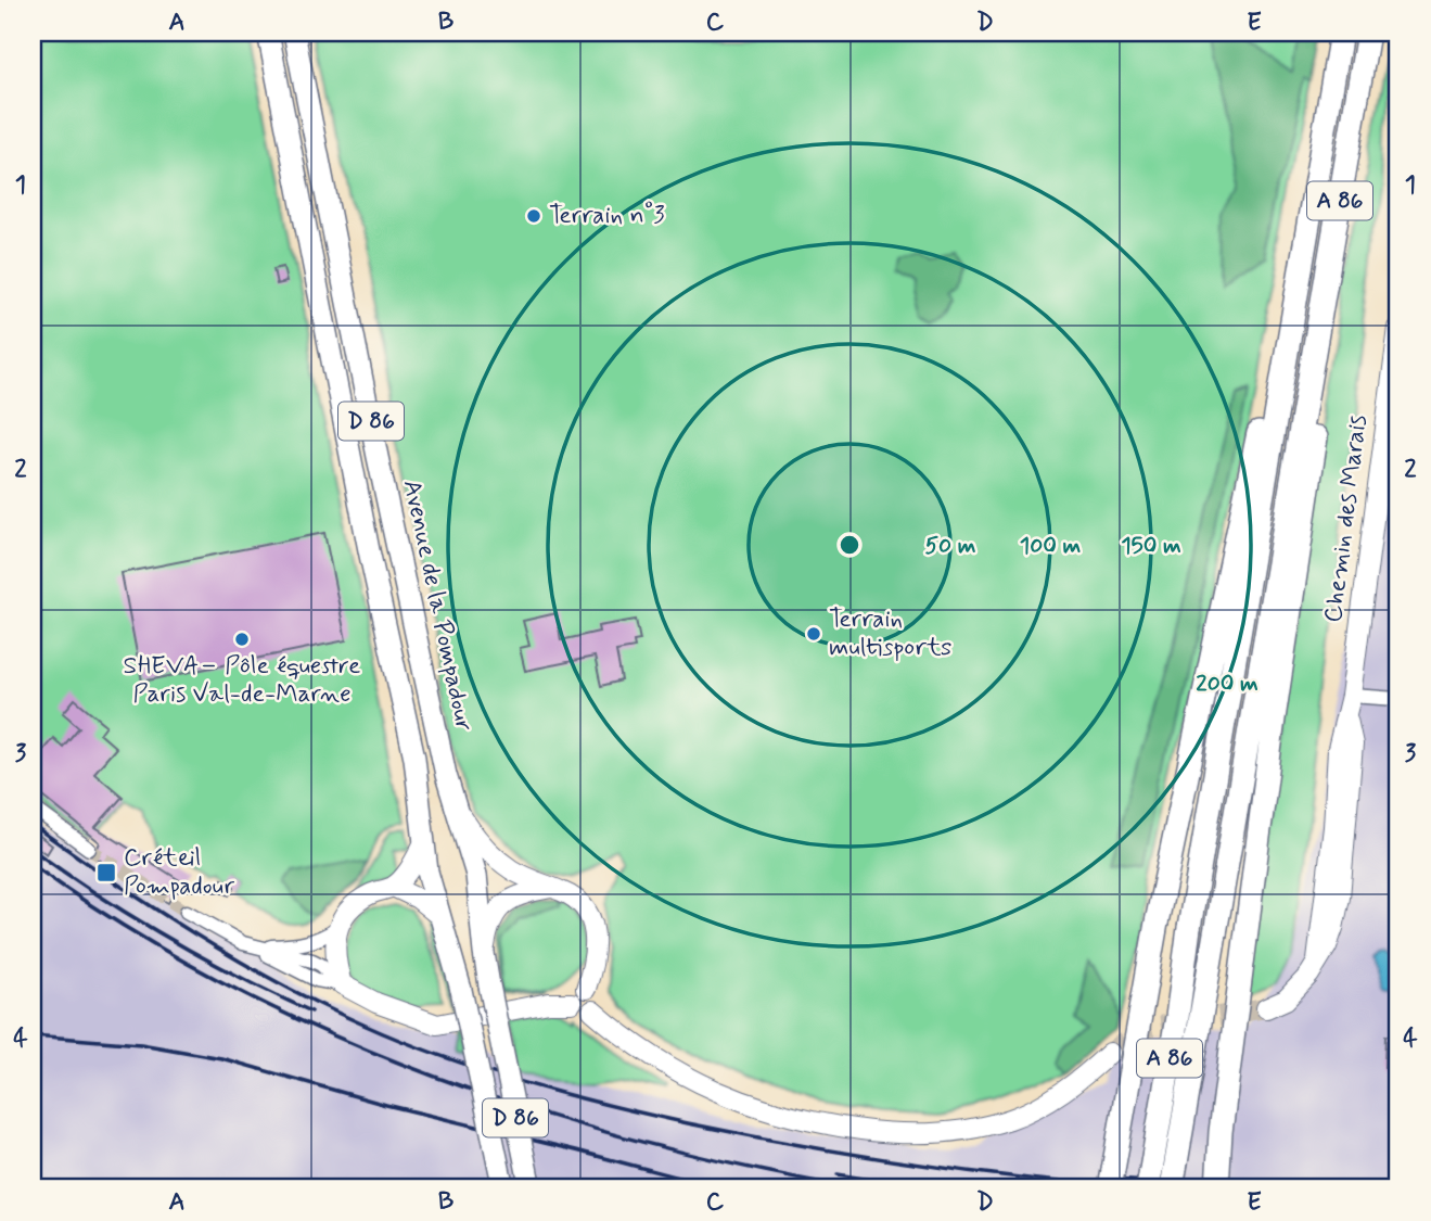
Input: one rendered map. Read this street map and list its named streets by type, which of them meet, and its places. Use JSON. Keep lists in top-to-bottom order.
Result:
{
  "streets": {
    "highway": ["A 86"],
    "main road": ["D 86", "Avenue de la Pompadour"],
    "street": ["Chemin des Marais"]
  },
  "places": {
    "other": ["Terrain n°3", "Terrain multisports", "SHEVA– Pôle équestre Paris Val-de-Marne"],
    "transit": ["Créteil Pompadour"]
  },
  "grid": {
    "columns": [
      "A",
      "B",
      "C",
      "D",
      "E"
    ],
    "rows": [
      "1",
      "2",
      "3",
      "4"
    ]
  },
  "rings": [
    "50 m",
    "100 m",
    "150 m",
    "200 m"
  ]
}
